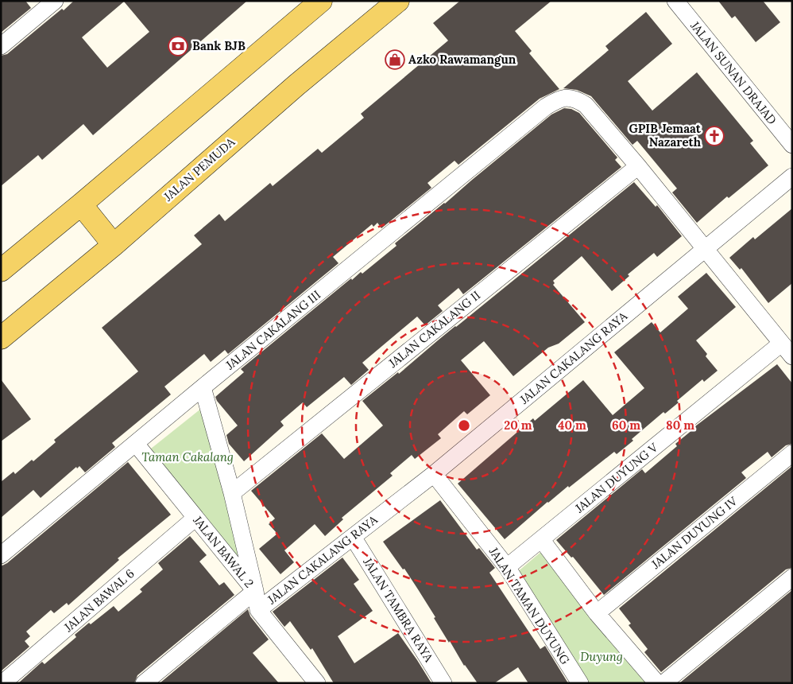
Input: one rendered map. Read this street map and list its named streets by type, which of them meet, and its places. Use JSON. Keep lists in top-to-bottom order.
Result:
{
  "streets": {
    "main road": ["JALAN PEMUDA"],
    "street": [
      "JALAN SUNAN DRAJAD",
      "JALAN CAKALANG II",
      "JALAN CAKALANG III",
      "JALAN CAKALANG RAYA",
      "JALAN DUYUNG V",
      "JALAN DUYUNG IV",
      "JALAN BAWAL 2",
      "JALAN BAWAL 6",
      "JALAN TAMAN DUYUNG",
      "JALAN TAMBRA RAYA"
    ]
  },
  "crossings": [
    ["JALAN CAKALANG II", "JALAN CAKALANG III"],
    ["JALAN CAKALANG III", "JALAN CAKALANG RAYA"],
    ["JALAN CAKALANG III", "JALAN DUYUNG V"],
    ["JALAN CAKALANG III", "JALAN BAWAL 2"],
    ["JALAN CAKALANG RAYA", "JALAN BAWAL 2"],
    ["JALAN CAKALANG RAYA", "JALAN TAMAN DUYUNG"],
    ["JALAN CAKALANG RAYA", "JALAN TAMBRA RAYA"],
    ["JALAN DUYUNG V", "JALAN TAMAN DUYUNG"],
    ["JALAN BAWAL 2", "JALAN BAWAL 6"]
  ],
  "parks": ["Taman Cakalang", "Duyung"],
  "places": {
    "bank": ["Bank BJB"],
    "shop": ["Azko Rawamangun"],
    "church": ["GPIB Jemaat Nazareth"]
  },
  "rings": [
    "20 m",
    "40 m",
    "60 m",
    "80 m"
  ]
}
